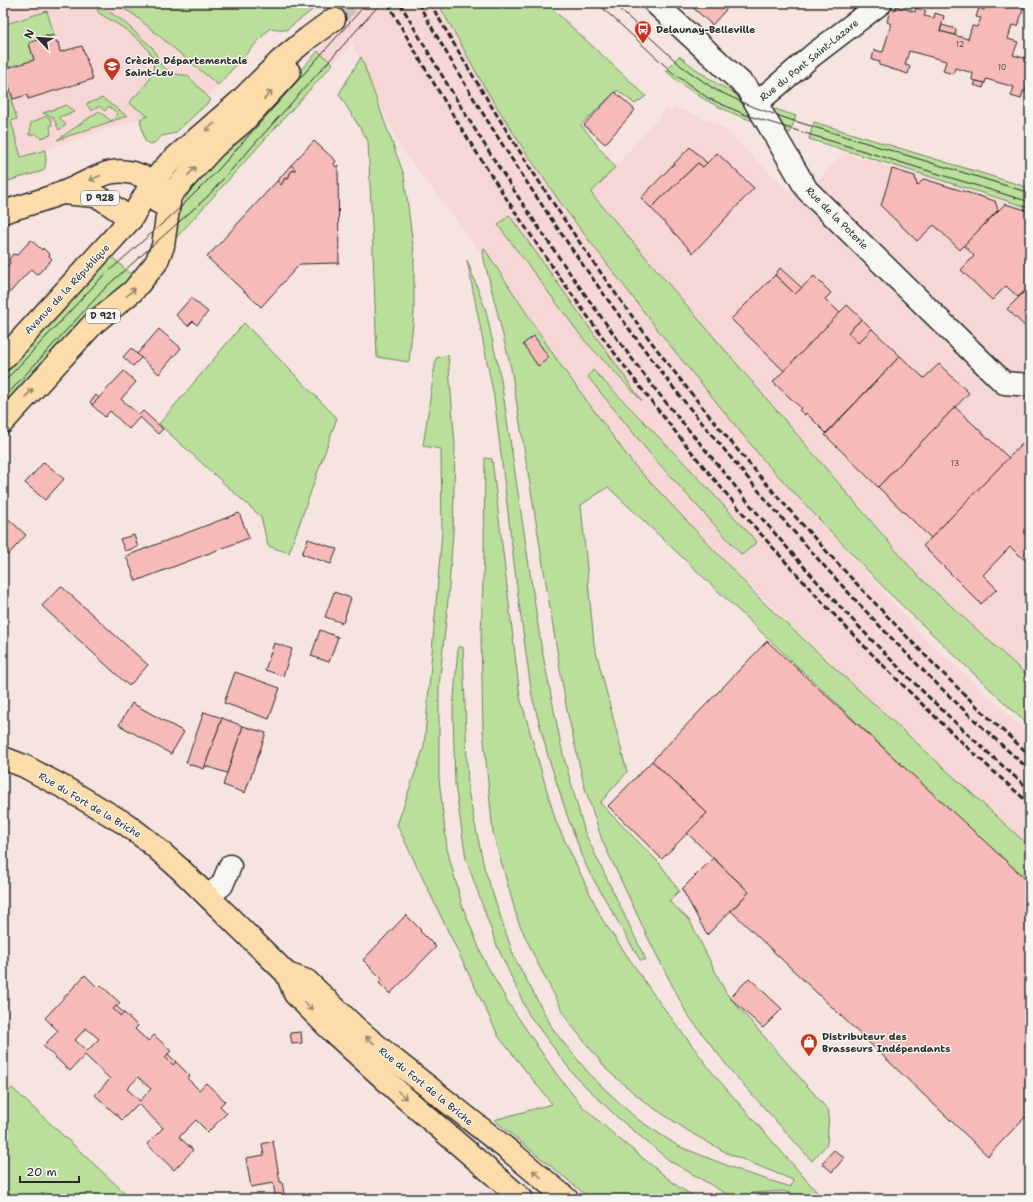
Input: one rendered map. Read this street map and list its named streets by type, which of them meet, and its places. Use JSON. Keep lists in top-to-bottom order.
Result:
{
  "streets": {
    "main road": [
      "D 928",
      "Avenue de la République",
      "D 921",
      "Rue du Fort de la Briche"
    ],
    "street": ["Rue du Pont Saint-Lazare", "Rue de la Poterie"]
  },
  "crossings": [
    ["Rue du Pont Saint-Lazare", "Rue de la Poterie"],
    ["D 928", "Avenue de la République"],
    ["Avenue de la République", "D 921"]
  ],
  "places": {
    "bus stop": ["Delaunay-Belleville"],
    "school or university": ["Crèche Départementale Saint-Leu"],
    "shop": ["Distributeur des Brasseurs Indépendants"]
  },
  "house_numbers": ["12", "10", "13"],
  "scale_bar": "20 m",
  "north": "top left"
}
